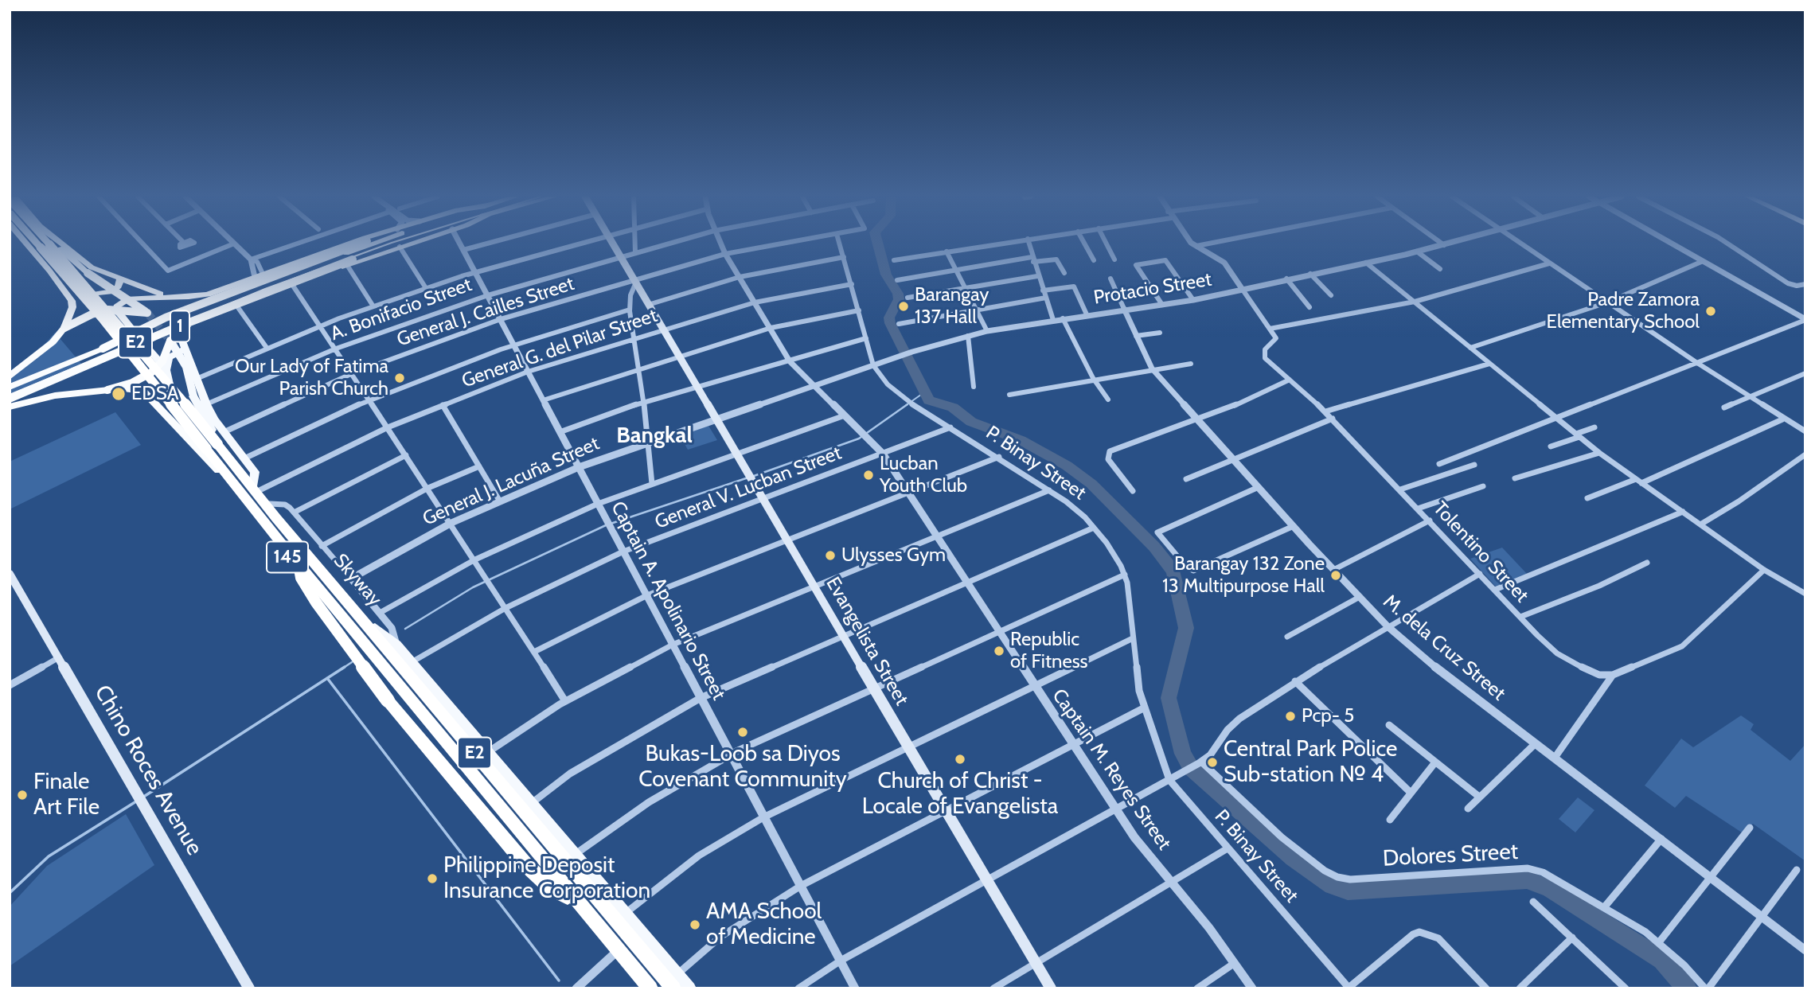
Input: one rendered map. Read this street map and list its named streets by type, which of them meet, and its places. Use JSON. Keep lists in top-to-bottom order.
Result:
{
  "streets": {
    "highway": ["1", "E2", "Skyway"],
    "main road": ["145", "Evangelista Street", "Chino Roces Avenue"],
    "street": [
      "Protacio Street",
      "A. Bonifacio Street",
      "General J. Cailles Street",
      "General G. del Pilar Street",
      "P. Binay Street",
      "General J. Lacuña Street",
      "General V. Lucban Street",
      "Tolentino Street",
      "Captain A. Apolinario Street",
      "M. dela Cruz Street",
      "Captain M. Reyes Street",
      "Dolores Street"
    ]
  },
  "crossings": [
    ["Protacio Street", "General J. Lacuña Street"],
    ["Protacio Street", "M. dela Cruz Street"],
    ["A. Bonifacio Street", "Captain A. Apolinario Street"],
    ["A. Bonifacio Street", "Evangelista Street"],
    ["General J. Cailles Street", "Captain A. Apolinario Street"],
    ["General J. Cailles Street", "Evangelista Street"],
    ["General J. Cailles Street", "Captain M. Reyes Street"],
    ["E2", "145"],
    ["General G. del Pilar Street", "P. Binay Street"],
    ["General G. del Pilar Street", "145"],
    ["General G. del Pilar Street", "Captain A. Apolinario Street"],
    ["General G. del Pilar Street", "Evangelista Street"],
    ["General G. del Pilar Street", "Captain M. Reyes Street"],
    ["P. Binay Street", "General J. Lacuña Street"],
    ["P. Binay Street", "General V. Lucban Street"],
    ["General J. Lacuña Street", "Captain A. Apolinario Street"],
    ["General J. Lacuña Street", "Evangelista Street"],
    ["General J. Lacuña Street", "Captain M. Reyes Street"],
    ["General V. Lucban Street", "145"],
    ["General V. Lucban Street", "Captain A. Apolinario Street"],
    ["General V. Lucban Street", "Evangelista Street"],
    ["General V. Lucban Street", "Captain M. Reyes Street"],
    ["145", "Skyway"]
  ],
  "districts": ["Bangkal"],
  "places": [
    "Barangay 137 Hall",
    "Padre Zamora Elementary School",
    "Our Lady of Fatima Parish Church",
    "EDSA",
    "Lucban Youth Club",
    "Ulysses Gym",
    "Barangay 132 Zone 13 Multipurpose Hall",
    "Republic of Fitness",
    "Pcp- 5",
    "Bukas-Loob sa Diyos Covenant Community",
    "Church of Christ - Locale of Evangelista",
    "Central Park Police Sub-station № 4",
    "Finale Art File",
    "Philippine Deposit Insurance Corporation",
    "AMA School of Medicine"
  ]
}
